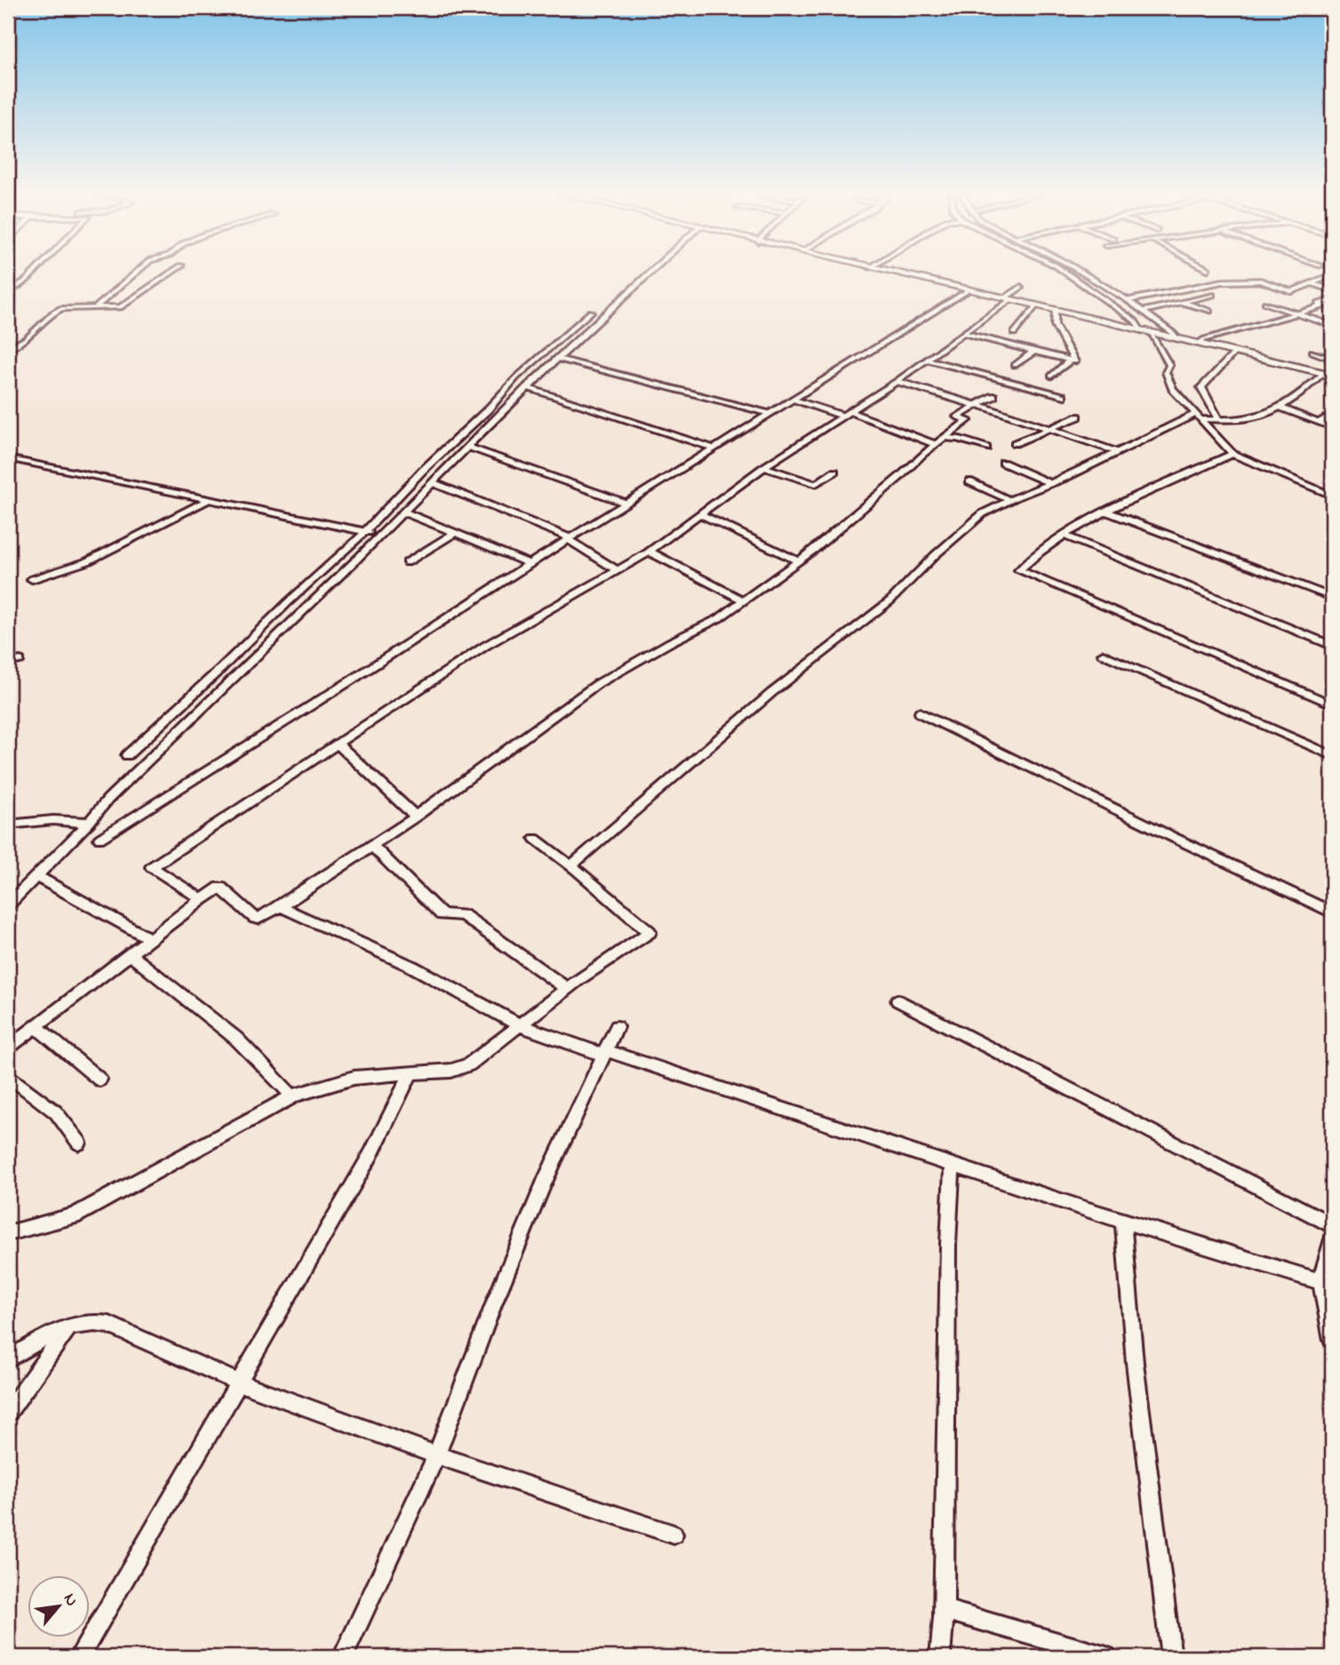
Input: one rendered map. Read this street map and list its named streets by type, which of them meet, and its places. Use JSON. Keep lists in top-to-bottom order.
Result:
{
  "north": "top right"
}
